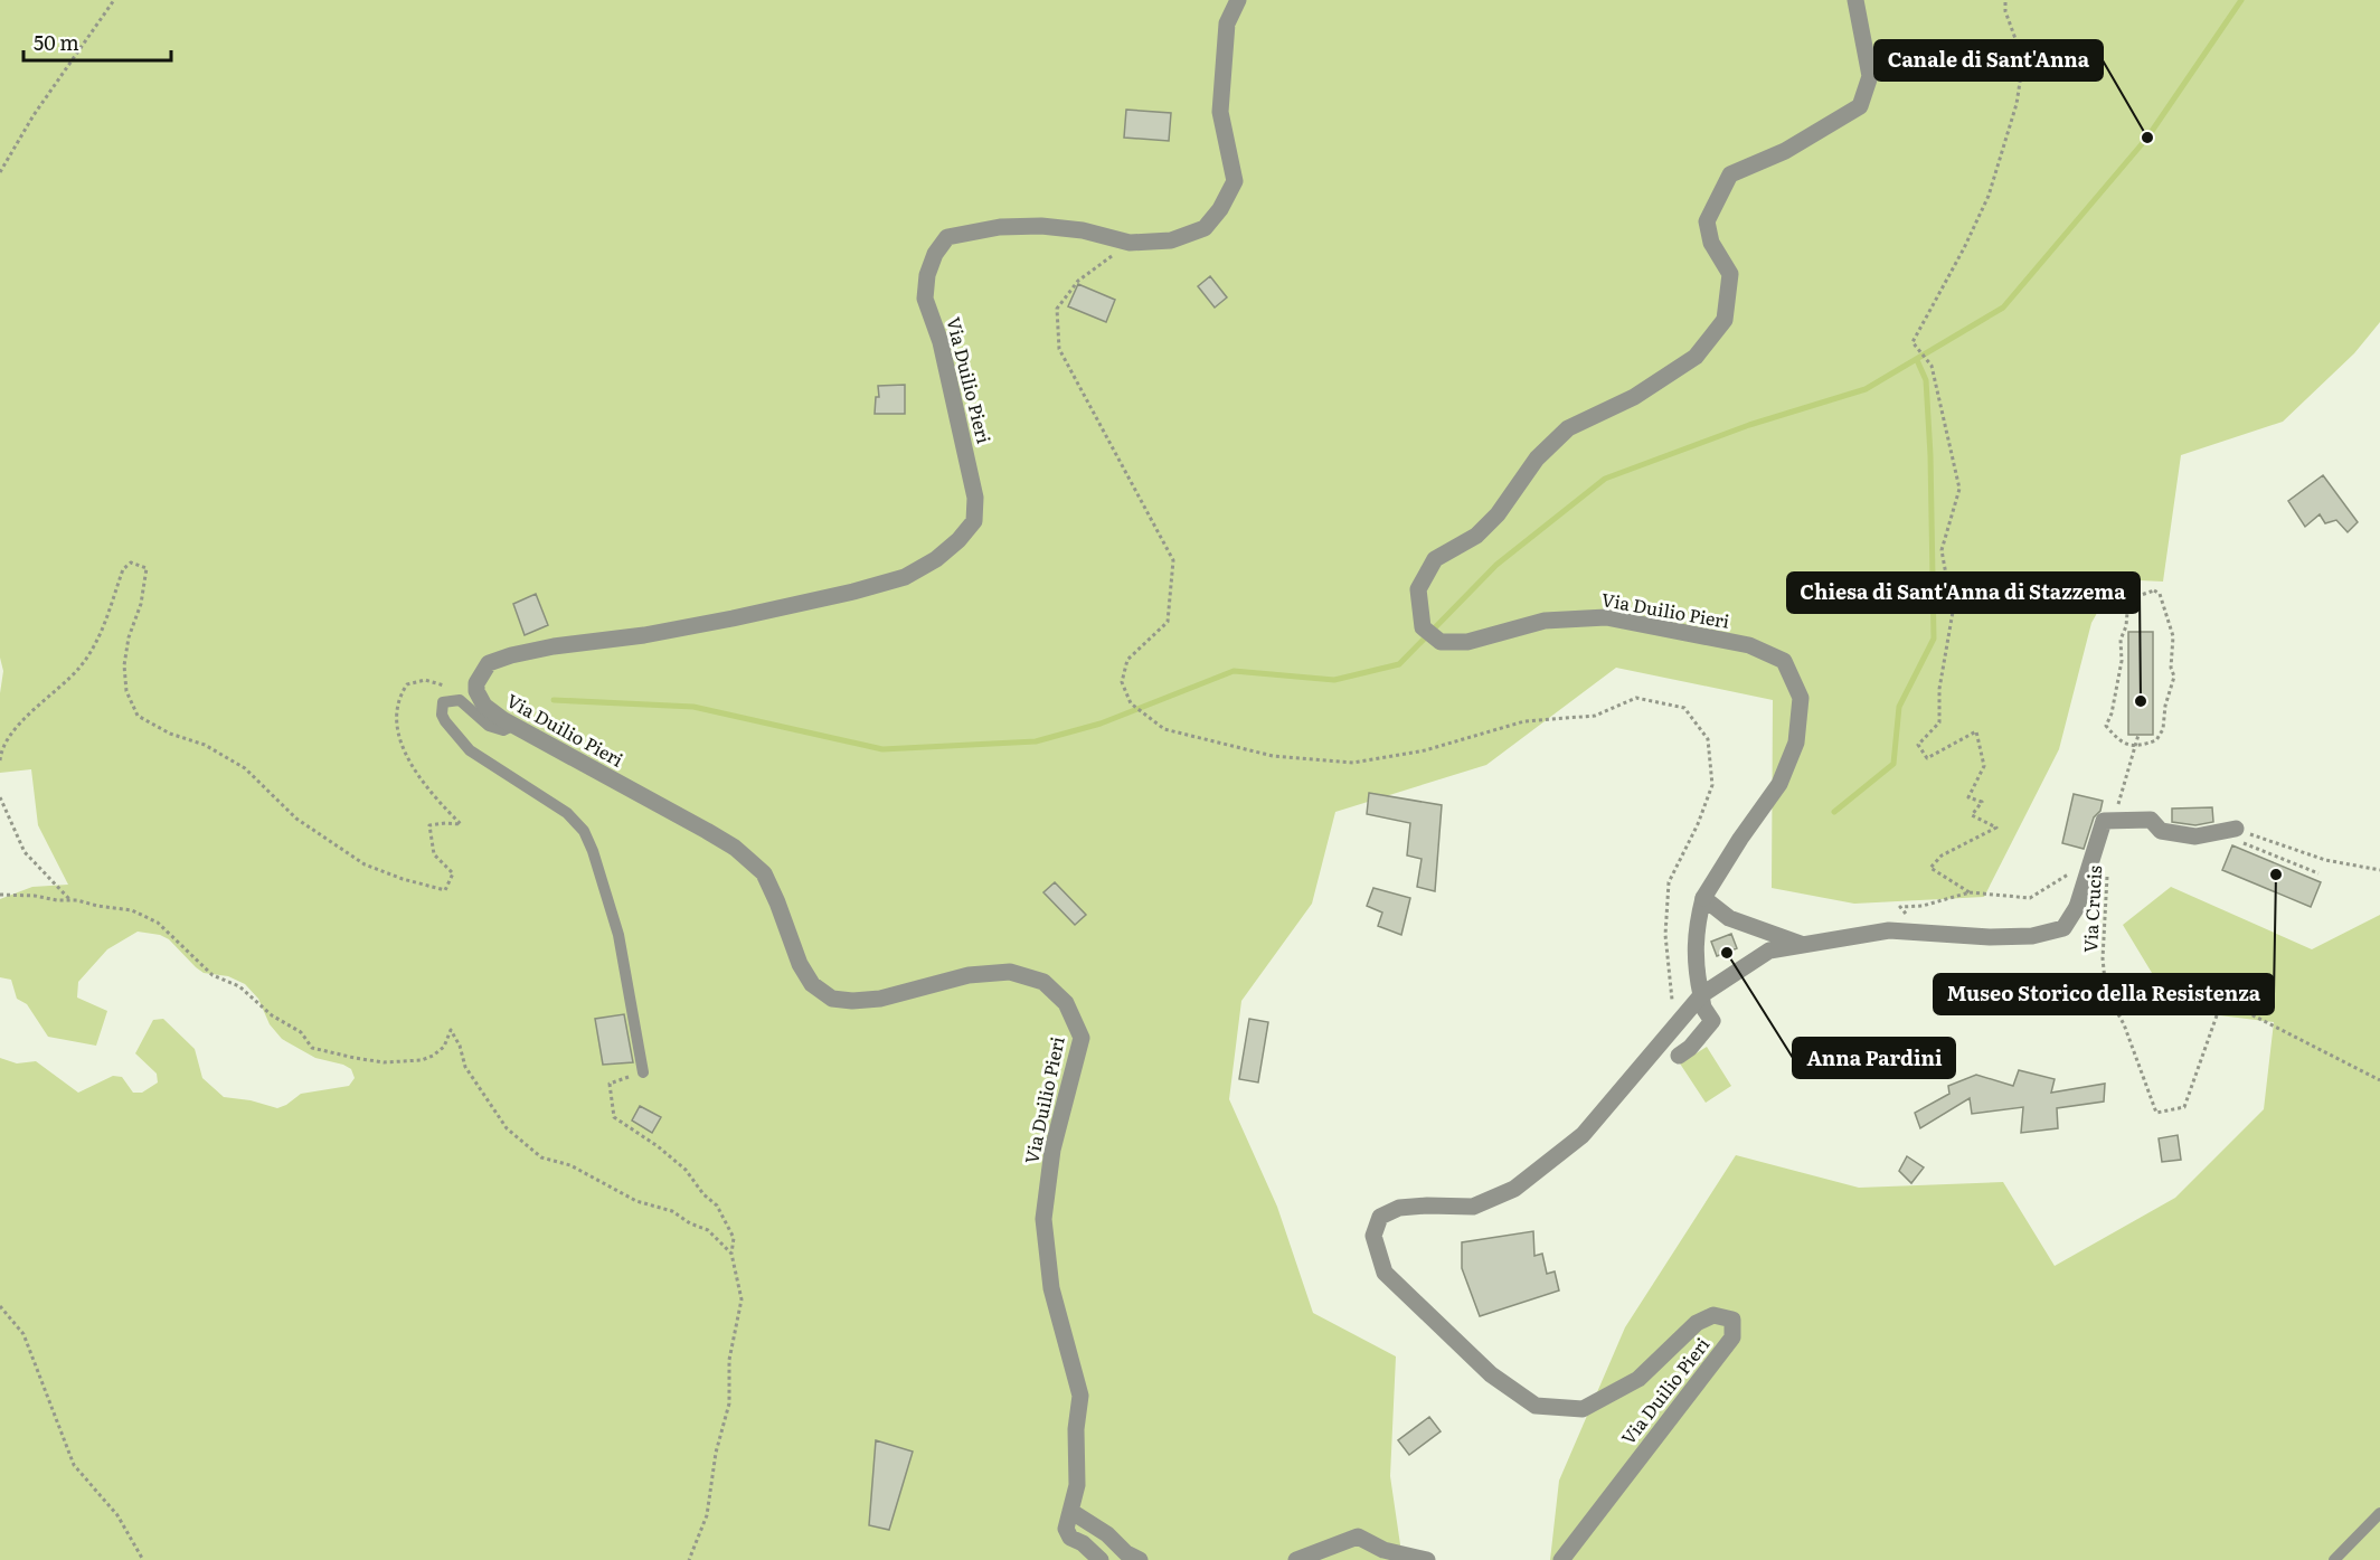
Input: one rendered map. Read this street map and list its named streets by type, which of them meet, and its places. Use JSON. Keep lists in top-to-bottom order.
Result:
{
  "streets": {
    "street": ["Via Duilio Pieri"],
    "path": ["Via Crucis"]
  },
  "places": [
    "Canale di Sant'Anna",
    "Chiesa di Sant'Anna di Stazzema",
    "Museo Storico della Resistenza",
    "Anna Pardini"
  ],
  "scale_bar": "50 m"
}
